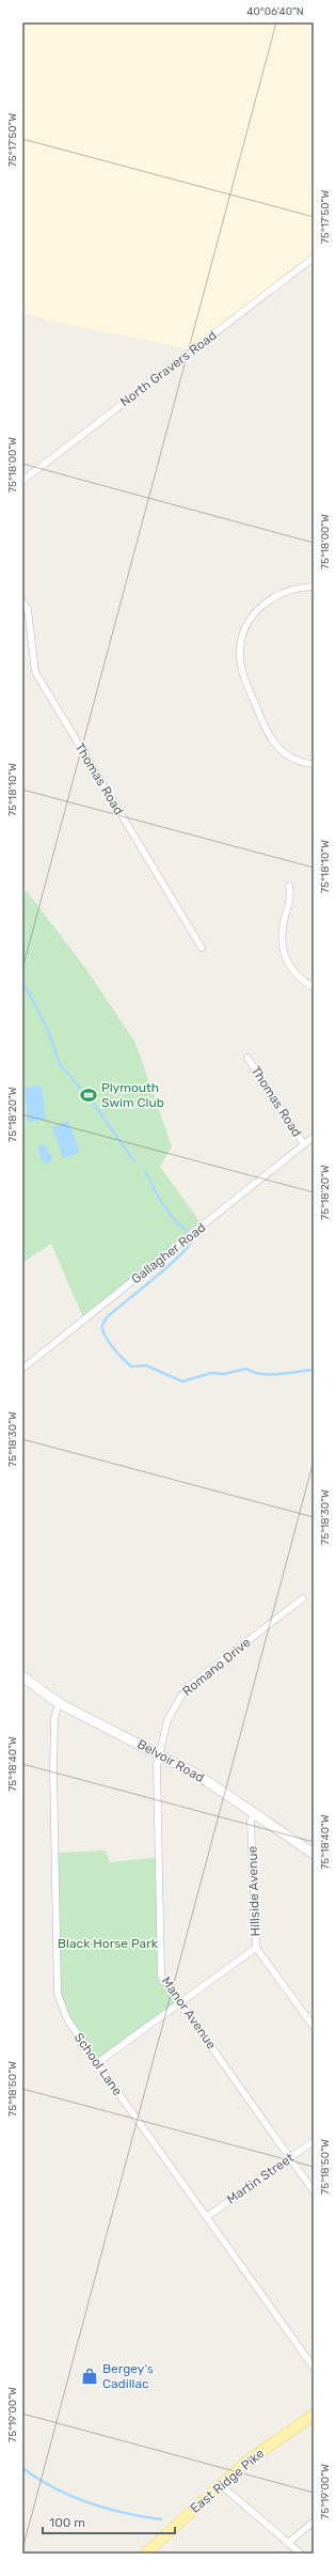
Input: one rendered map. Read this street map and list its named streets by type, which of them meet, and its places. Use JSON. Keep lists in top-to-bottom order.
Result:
{
  "streets": {
    "main road": ["East Ridge Pike"],
    "street": [
      "North Gravers Road",
      "Thomas Road",
      "Gallagher Road",
      "Romano Drive",
      "Belvoir Road",
      "Hillside Avenue",
      "Manor Avenue",
      "School Lane",
      "Martin Street"
    ]
  },
  "crossings": [
    ["Thomas Road", "Gallagher Road"],
    ["Romano Drive", "Belvoir Road"],
    ["Romano Drive", "Manor Avenue"],
    ["Belvoir Road", "Hillside Avenue"],
    ["Belvoir Road", "Manor Avenue"],
    ["Belvoir Road", "School Lane"],
    ["Manor Avenue", "Martin Street"],
    ["School Lane", "Martin Street"]
  ],
  "parks": ["Black Horse Park"],
  "places": {
    "sports": ["Plymouth Swim Club"],
    "shop": ["Bergey's Cadillac"]
  },
  "scale_bar": "100 m",
  "coordinates": [
    "40°06'40\"N",
    "75°17'50\"W",
    "75°18'00\"W",
    "75°18'10\"W",
    "75°18'20\"W",
    "75°18'30\"W",
    "75°18'40\"W",
    "75°18'50\"W",
    "75°19'00\"W"
  ]
}
